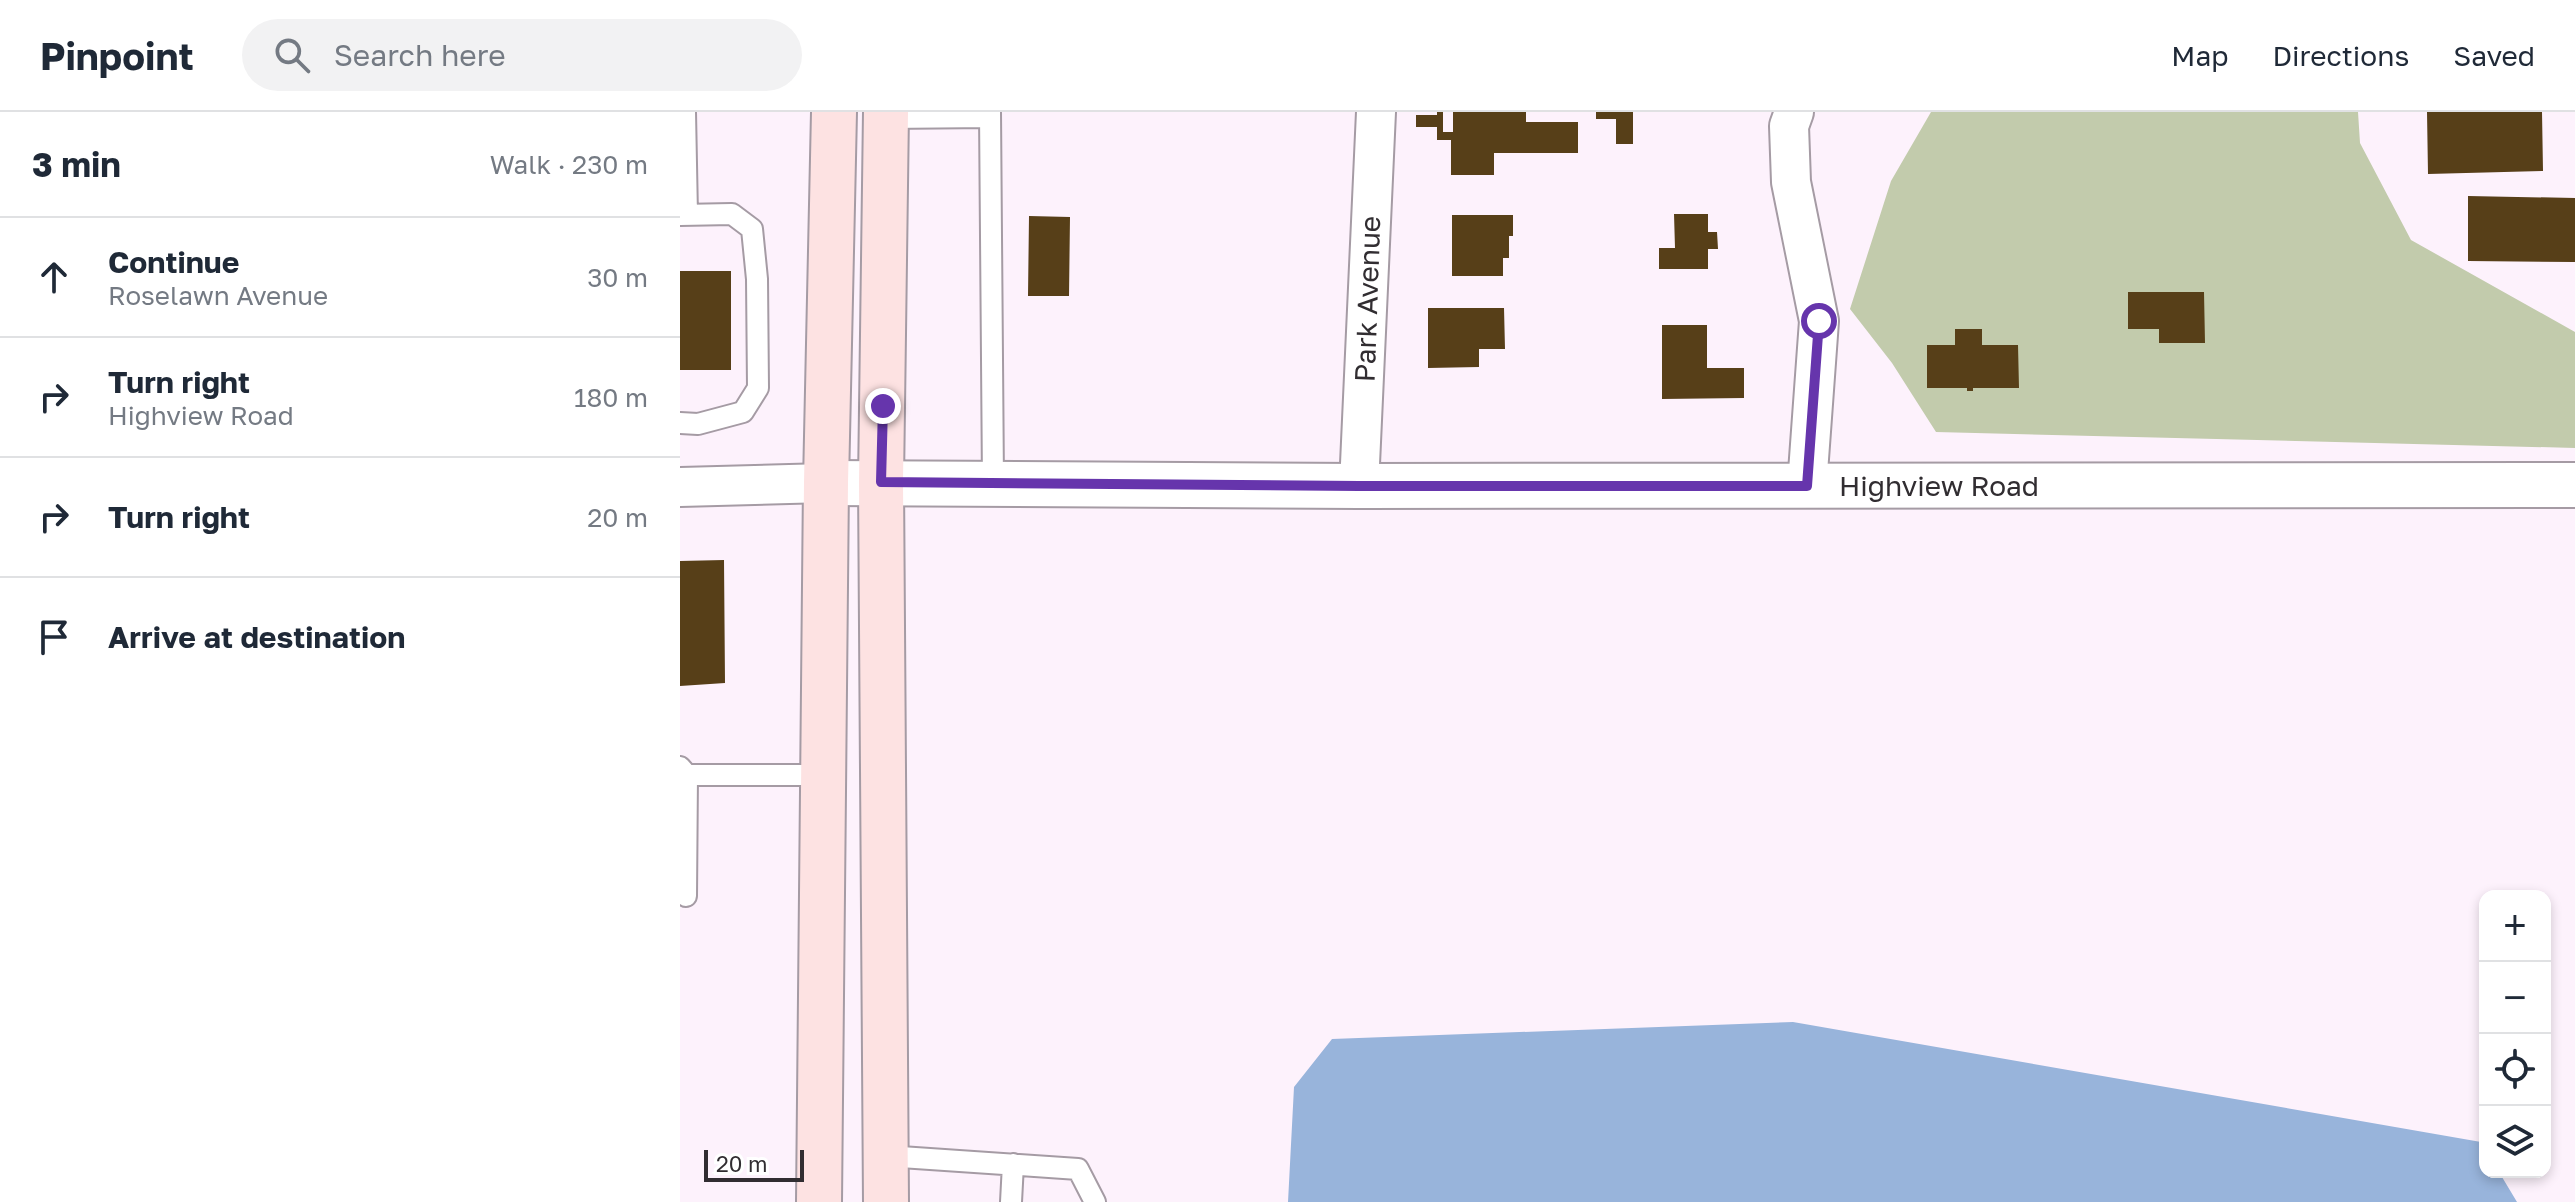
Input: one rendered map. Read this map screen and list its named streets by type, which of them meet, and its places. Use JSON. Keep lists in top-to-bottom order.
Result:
{
  "streets": {
    "street": ["Park Avenue", "Highview Road"]
  },
  "crossings": [
    ["Park Avenue", "Highview Road"]
  ],
  "scale_bar": "20 m",
  "page": {
    "header": "Pinpoint",
    "search": "Search here",
    "nav": ["Map", "Directions", "Saved"],
    "heading": ["3 min", "Walk · 230 m"],
    "list": [
      ["Continue", "Roselawn Avenue", "30 m"],
      ["Turn right", "Highview Road", "180 m"],
      ["Turn right", "20 m"],
      "Arrive at destination"
    ],
    "map_buttons": ["+", "−"],
    "scale": "20 m"
  }
}
